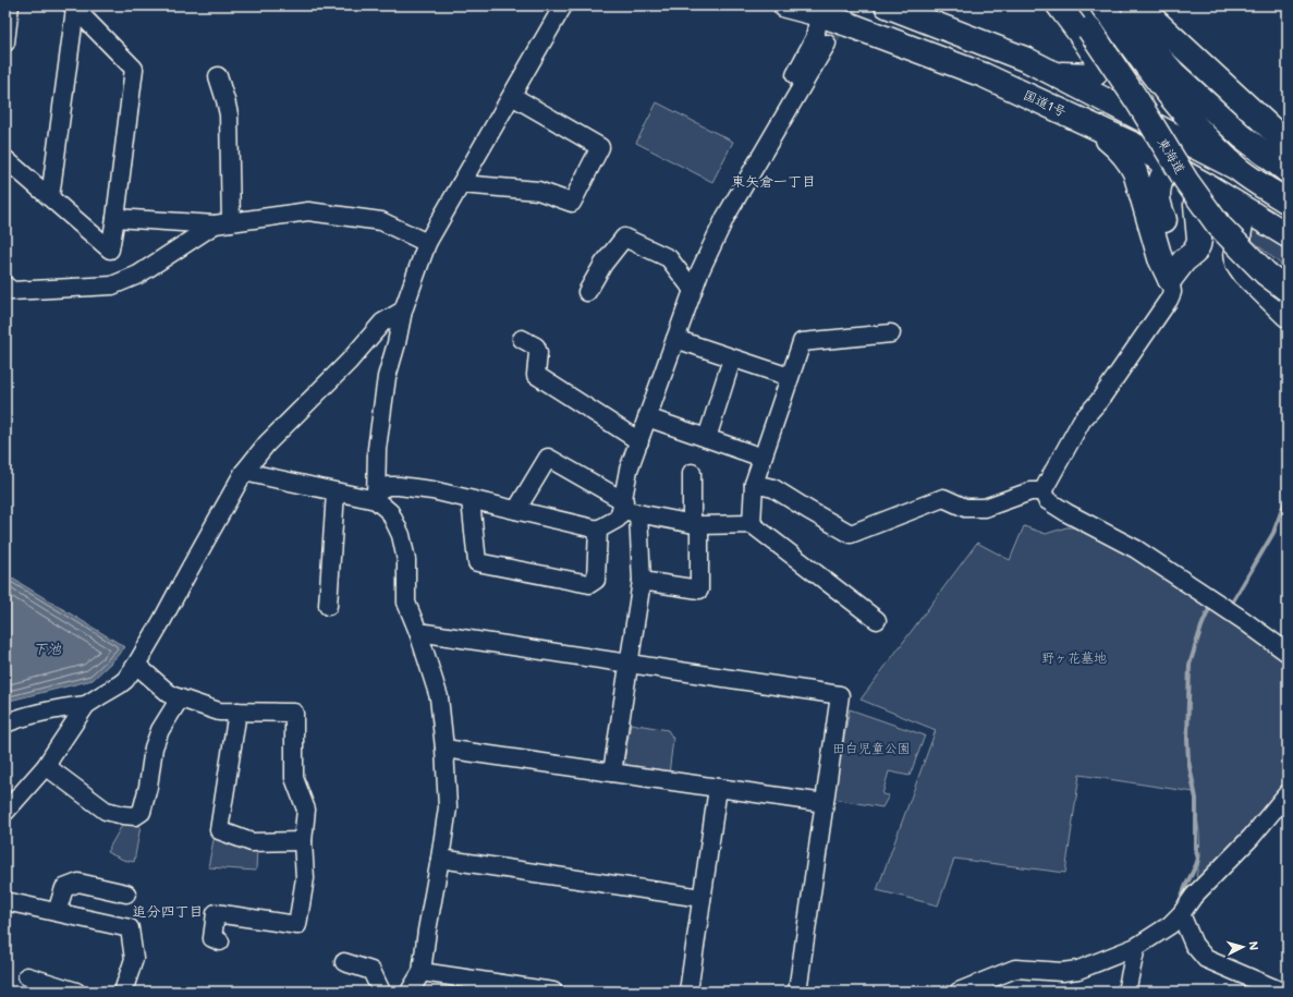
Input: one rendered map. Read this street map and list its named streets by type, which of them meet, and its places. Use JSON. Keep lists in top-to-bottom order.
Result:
{
  "streets": {
    "highway": ["国道1号", "東海道"]
  },
  "districts": ["東矢倉一丁目", "追分四丁目"],
  "water": ["下池"],
  "parks": ["野ヶ花墓地", "田白児童公園"],
  "north": "right"
}
